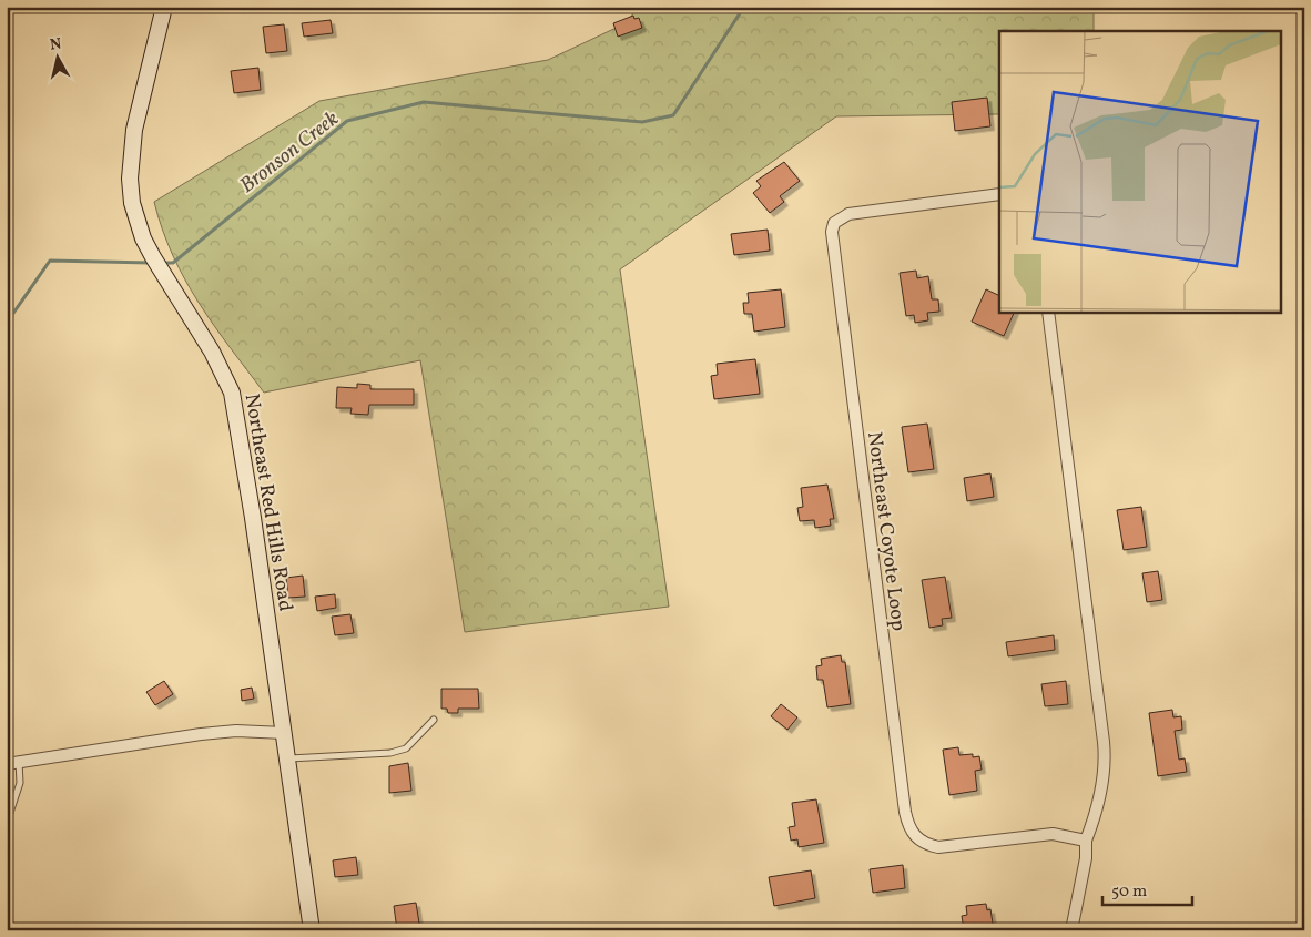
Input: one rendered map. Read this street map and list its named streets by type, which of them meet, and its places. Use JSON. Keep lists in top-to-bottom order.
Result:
{
  "streets": {
    "street": ["Northeast Red Hills Road", "Northeast Coyote Loop"]
  },
  "water": ["Bronson Creek"],
  "scale_bar": "50 m",
  "north": "top"
}
